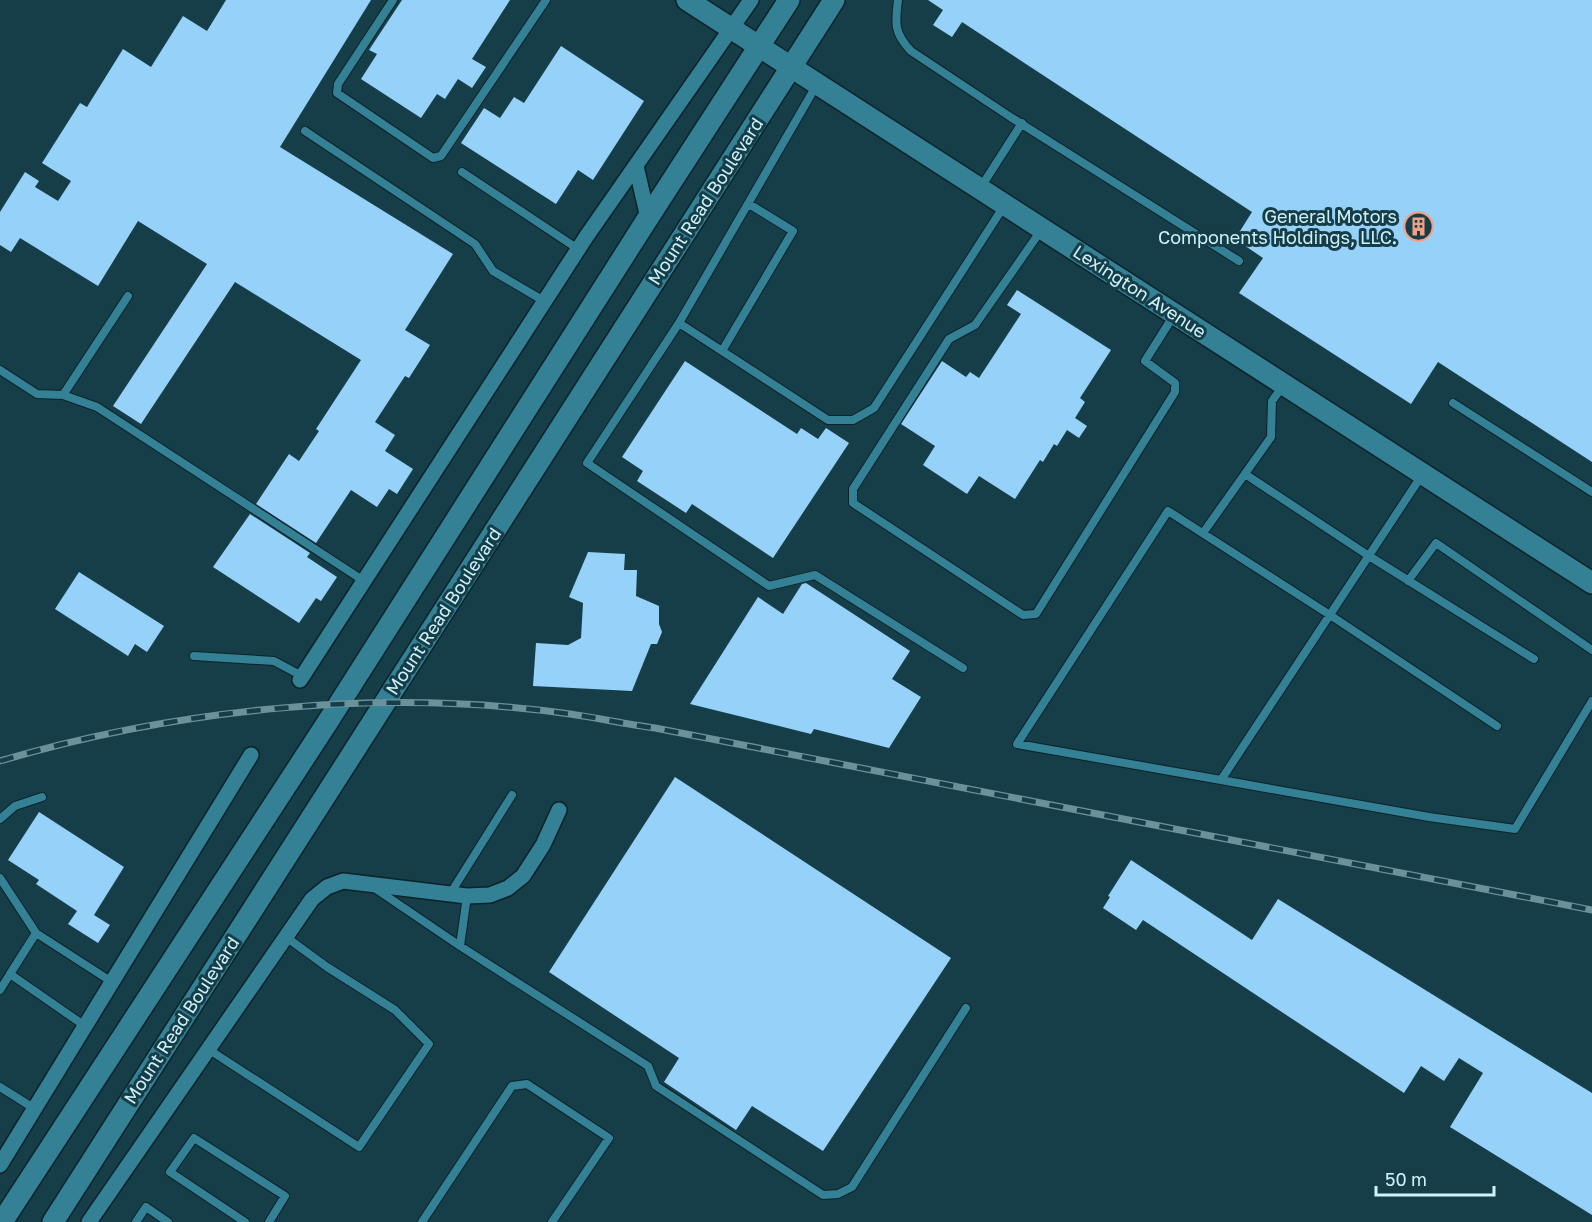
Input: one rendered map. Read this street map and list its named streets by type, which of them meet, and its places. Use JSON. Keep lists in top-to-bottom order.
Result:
{
  "streets": {
    "main road": ["Mount Read Boulevard", "Lexington Avenue"]
  },
  "crossings": [
    ["Mount Read Boulevard", "Lexington Avenue"]
  ],
  "places": {
    "building": ["General Motors Components Holdings, LLC."]
  },
  "scale_bar": "50 m"
}
